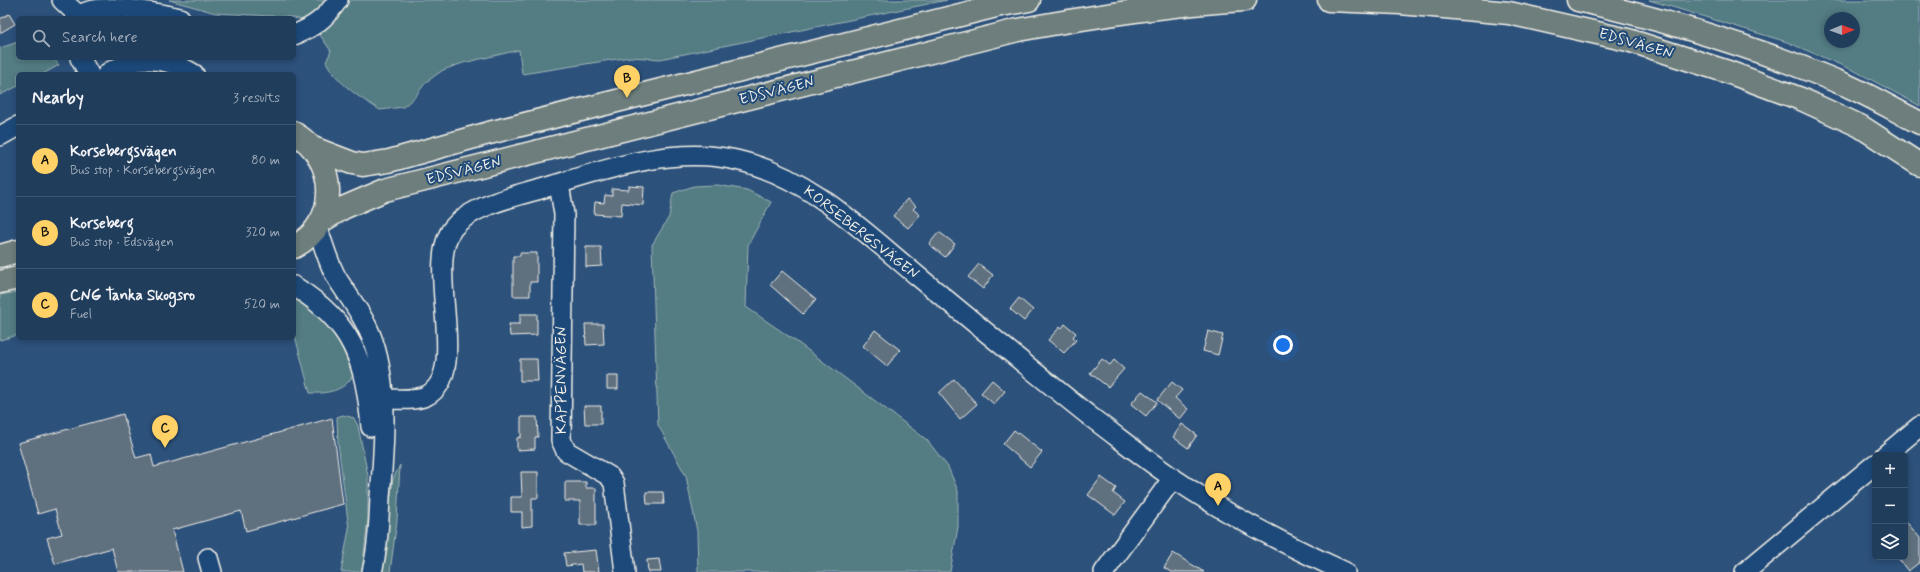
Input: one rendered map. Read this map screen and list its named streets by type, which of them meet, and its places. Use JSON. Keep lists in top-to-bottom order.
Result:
{
  "streets": {
    "main road": ["EDSVÄGEN"],
    "street": ["KORSEBERGSVÄGEN", "KAPPENVÄGEN"]
  },
  "crossings": [
    ["KORSEBERGSVÄGEN", "KAPPENVÄGEN"]
  ],
  "north": "right",
  "page": {
    "search": "Search here",
    "pins": ["B", "C", "A"],
    "heading": ["Nearby", "3 results"],
    "list": [
      {
        "mark": "A",
        "name": "Korsebergsvägen",
        "note": "Bus stop · Korsebergsvägen",
        "value": "80 m"
      },
      {
        "mark": "B",
        "name": "Korseberg",
        "note": "Bus stop · Edsvägen",
        "value": "320 m"
      },
      {
        "mark": "C",
        "name": "CNG Tanka Skogsro",
        "note": "Fuel",
        "value": "520 m"
      }
    ],
    "map_buttons": ["+", "−"]
  }
}
